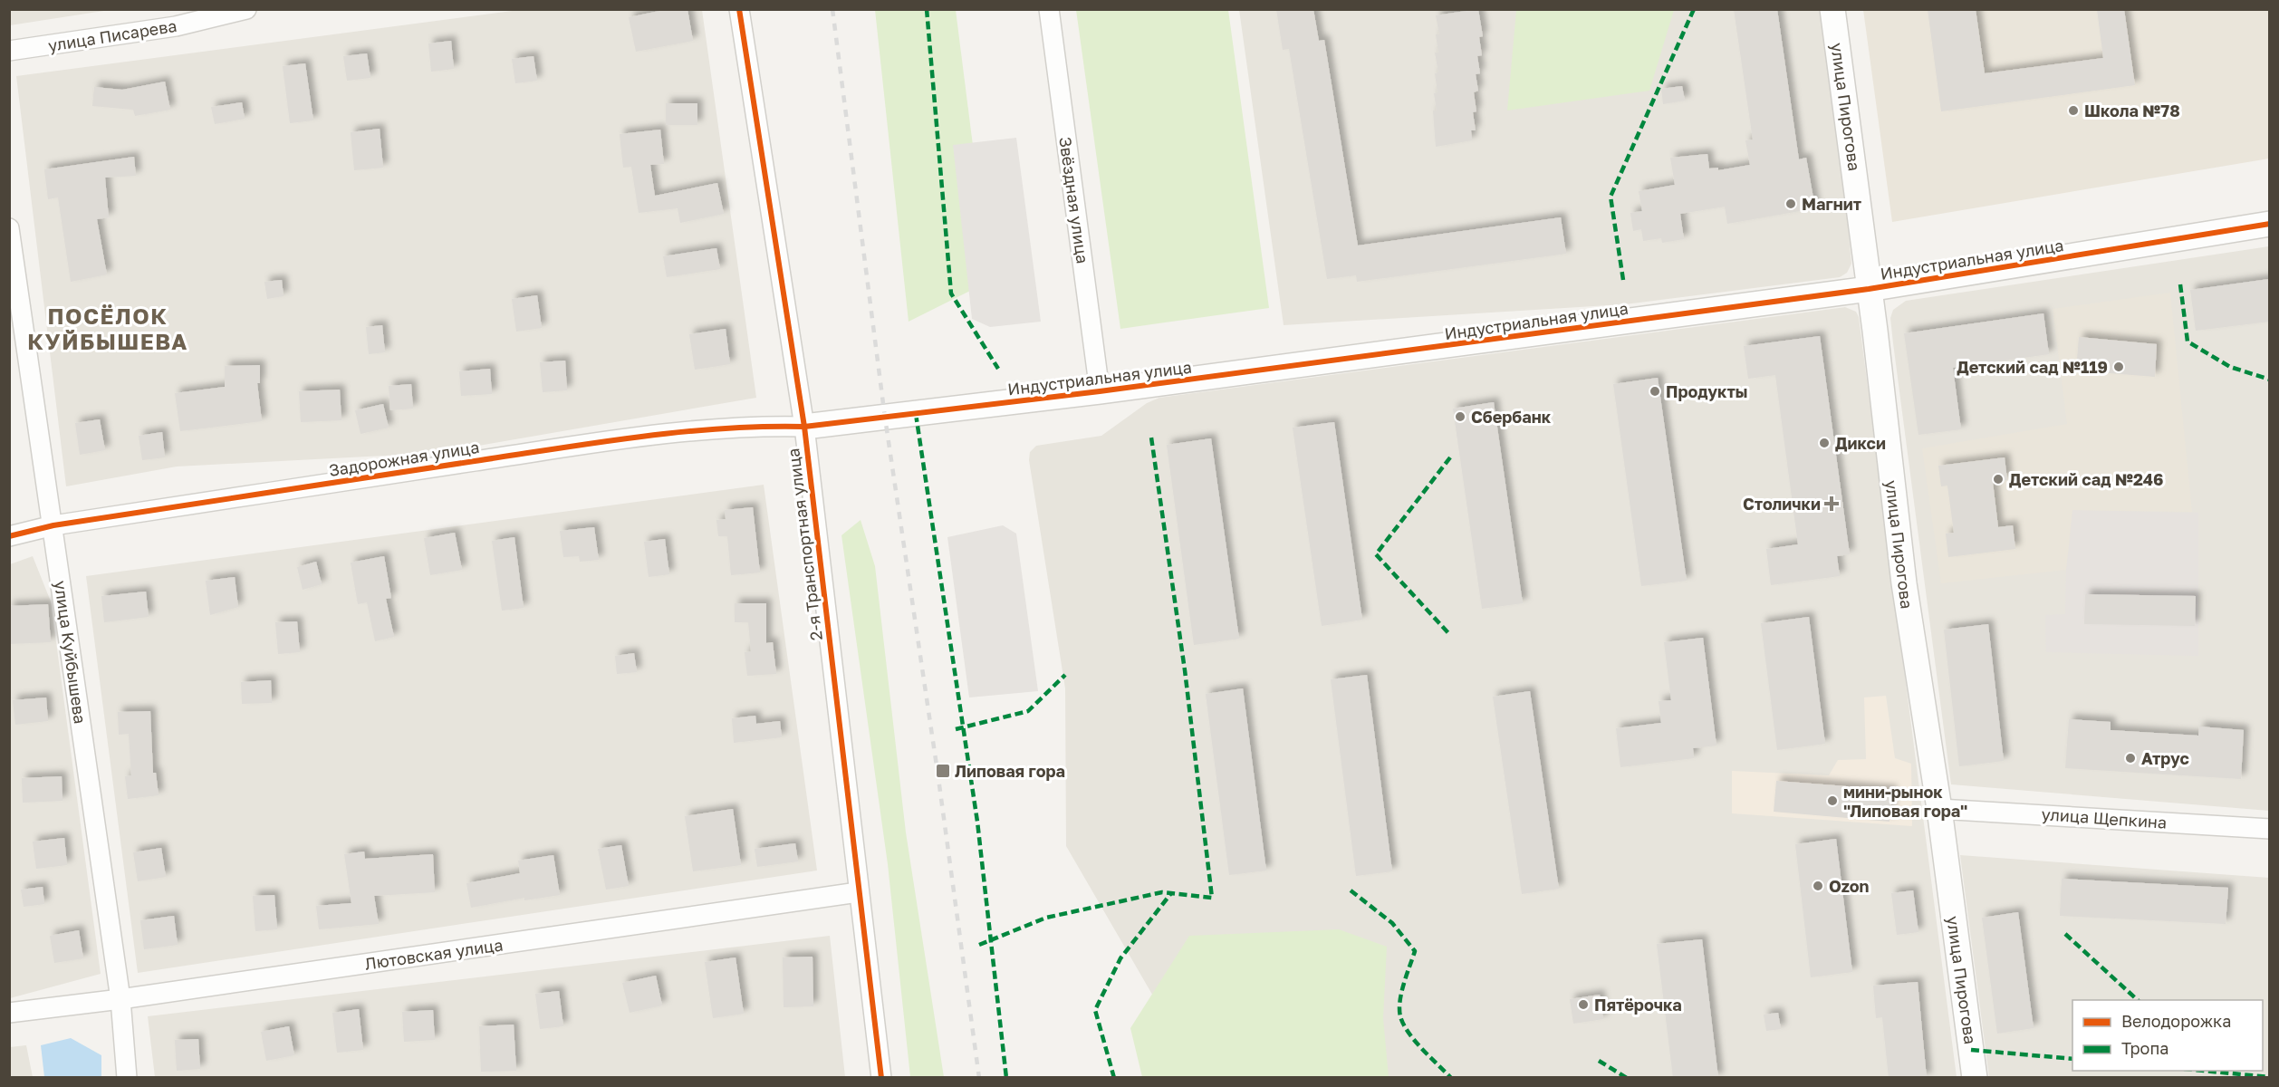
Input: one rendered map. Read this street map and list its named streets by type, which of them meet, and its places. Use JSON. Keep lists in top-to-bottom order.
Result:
{
  "streets": {
    "street": [
      "улица Писарева",
      "улица Пирогова",
      "Звёздная улица",
      "Индустриальная улица",
      "Задорожная улица",
      "2-я Транспортная улица",
      "улица Куйбышева",
      "улица Щепкина",
      "Лютовская улица"
    ]
  },
  "crossings": [
    ["улица Пирогова", "Индустриальная улица"],
    ["улица Пирогова", "улица Щепкина"],
    ["Звёздная улица", "Индустриальная улица"],
    ["Индустриальная улица", "Задорожная улица"],
    ["Индустриальная улица", "2-я Транспортная улица"],
    ["Задорожная улица", "2-я Транспортная улица"],
    ["Задорожная улица", "улица Куйбышева"],
    ["2-я Транспортная улица", "Лютовская улица"],
    ["улица Куйбышева", "Лютовская улица"]
  ],
  "districts": ["ПОСЁЛОК КУЙБЫШЕВА"],
  "places": {
    "other": [
      "Школа №78",
      "Магнит",
      "Детский сад №119",
      "Продукты",
      "Сбербанк",
      "Дикси",
      "Детский сад №246",
      "Атрус",
      "мини-рынок \"Липовая гора\"",
      "Ozon",
      "Пятёрочка"
    ],
    "health": ["Столички"],
    "transit": ["Липовая гора"]
  },
  "legend": ["Велодорожка", "Тропа"]
}
